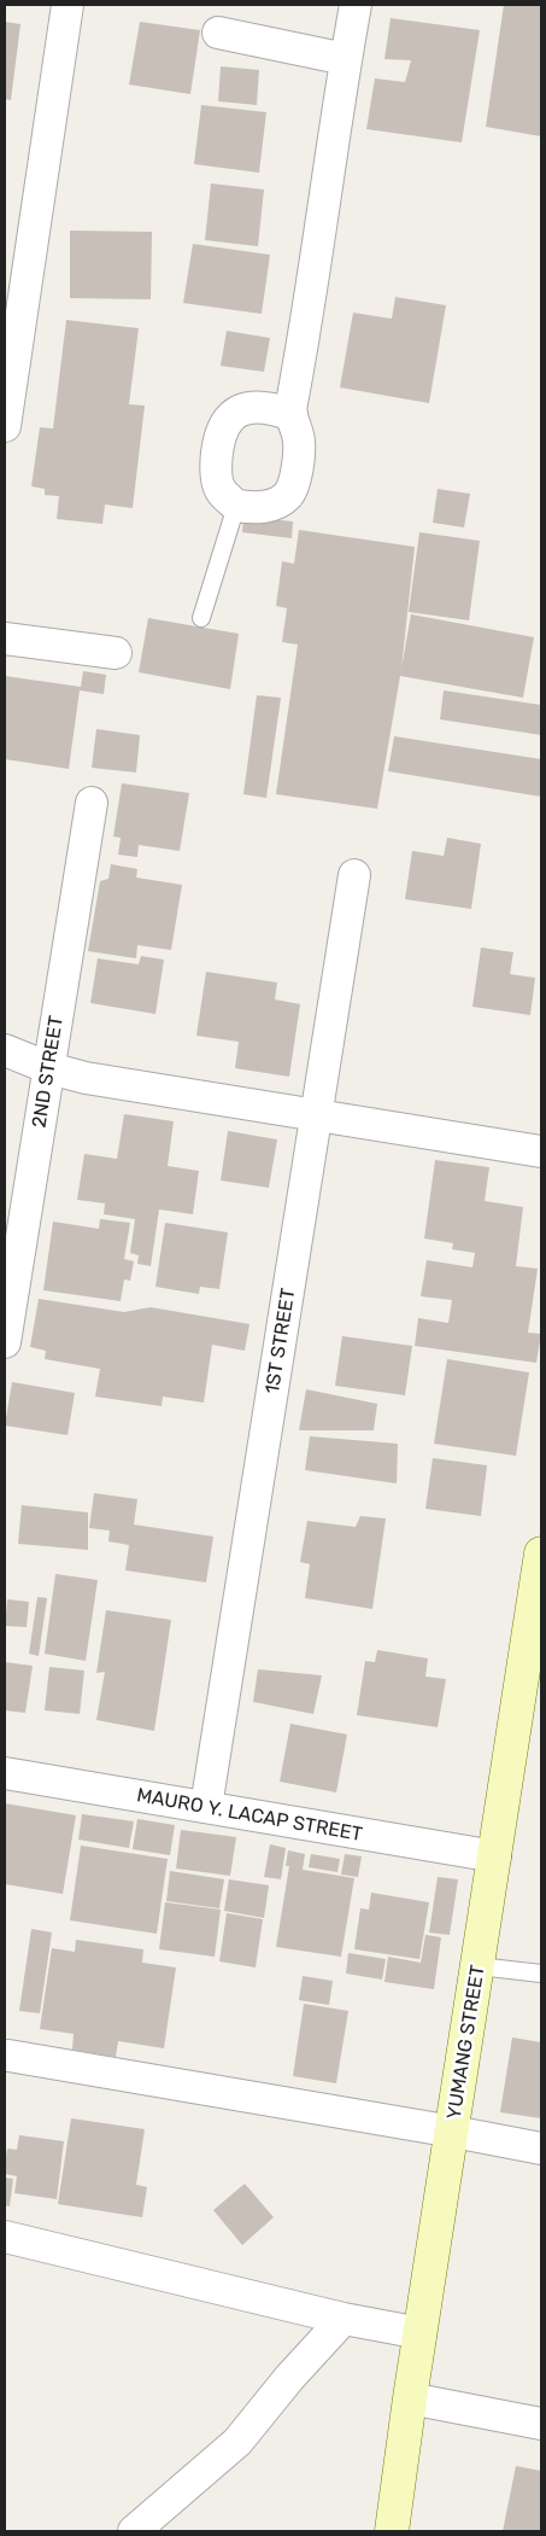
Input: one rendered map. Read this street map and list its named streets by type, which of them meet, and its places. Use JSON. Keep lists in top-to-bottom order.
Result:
{
  "streets": {
    "main road": ["YUMANG STREET"],
    "street": ["2ND STREET", "1ST STREET", "MAURO Y. LACAP STREET"]
  },
  "crossings": [
    ["1ST STREET", "MAURO Y. LACAP STREET"],
    ["MAURO Y. LACAP STREET", "YUMANG STREET"]
  ]
}
